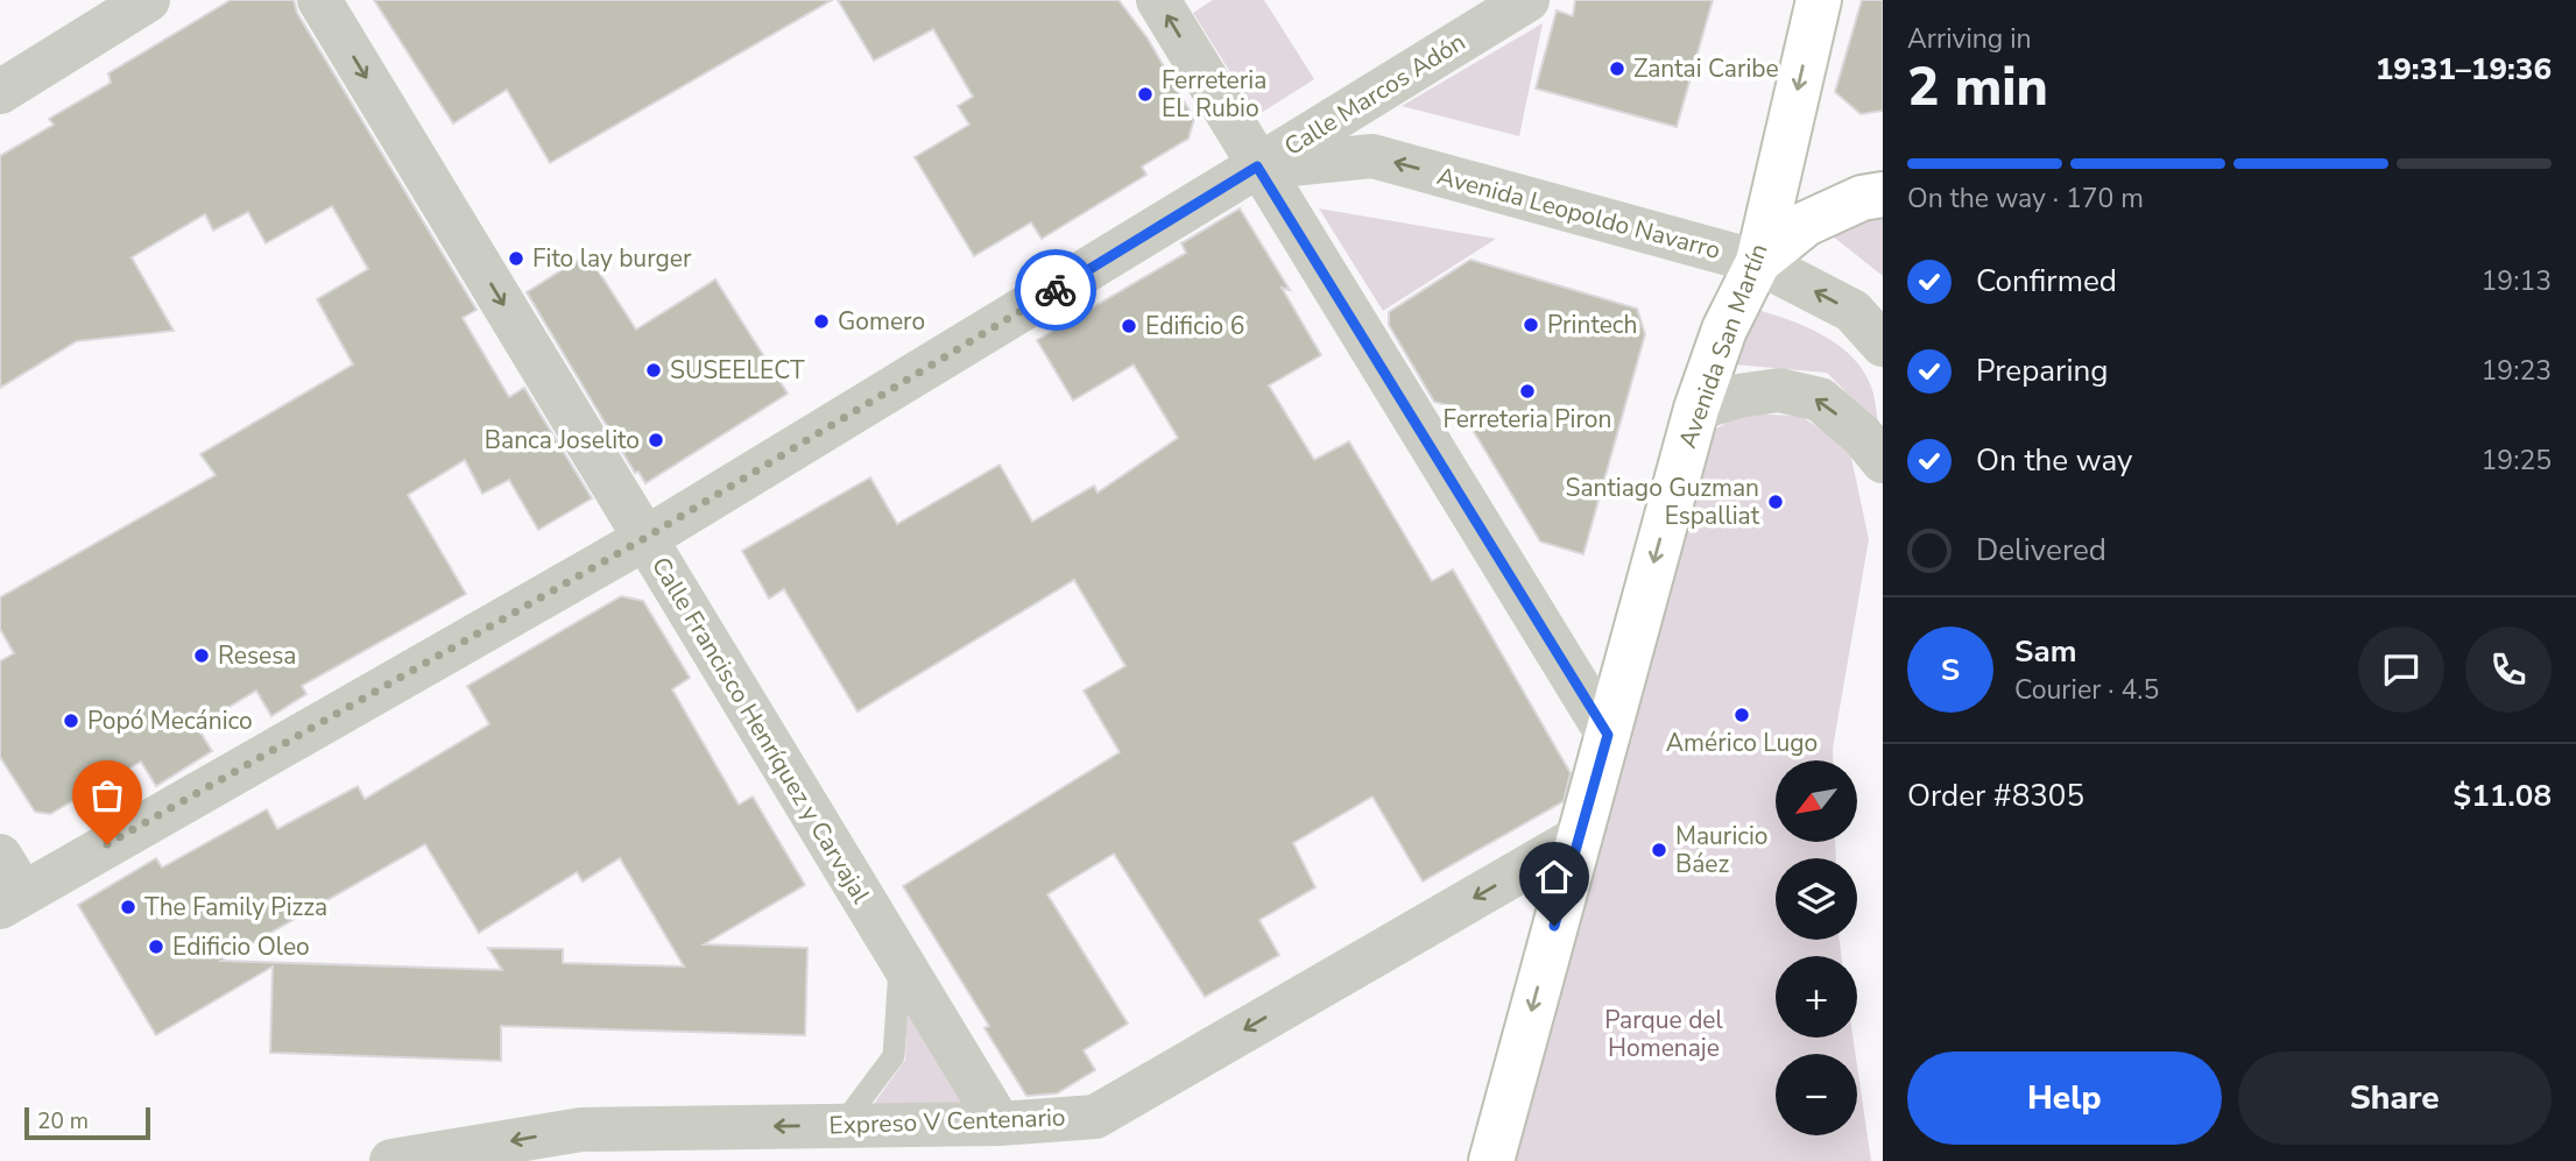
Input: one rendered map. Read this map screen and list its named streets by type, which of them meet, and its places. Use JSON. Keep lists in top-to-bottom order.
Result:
{
  "streets": {
    "main road": ["Avenida San Martín"],
    "street": [
      "Calle Marcos Adón",
      "Avenida Leopoldo Navarro",
      "Calle Francisco Henríquez y Carvajal",
      "Expreso V Centenario"
    ]
  },
  "crossings": [
    ["Calle Marcos Adón", "Avenida Leopoldo Navarro"],
    ["Calle Marcos Adón", "Calle Francisco Henríquez y Carvajal"],
    ["Avenida Leopoldo Navarro", "Avenida San Martín"],
    ["Avenida San Martín", "Expreso V Centenario"],
    ["Calle Francisco Henríquez y Carvajal", "Expreso V Centenario"]
  ],
  "one_way": [
    "Avenida Leopoldo Navarro",
    "Avenida San Martín",
    "Calle Francisco Henríquez y Carvajal",
    "Expreso V Centenario"
  ],
  "parks": ["Parque del Homenaje"],
  "places": [
    "Zantai Caribe",
    "Ferreteria EL Rubio",
    "Fito lay burger",
    "Gomero",
    "Printech",
    "Edificio 6",
    "SUSEELECT",
    "Ferreteria Piron",
    "Banca Joselito",
    "Santiago Guzman Espalliat",
    "Resesa",
    "Américo Lugo",
    "Popó Mecánico",
    "Mauricio Báez",
    "The Family Pizza",
    "Edificio Oleo"
  ],
  "scale_bar": "20 m",
  "north": "bottom left",
  "page": {
    "heading": ["2 min", "Arriving in", "19:31–19:36"],
    "panel": [
      "Sam",
      "Courier · 4.5",
      "Order #8305",
      "$11.08"
    ],
    "bar": "On the way · 170 m",
    "list": [
      ["Confirmed", "19:13"],
      ["Preparing", "19:23"],
      ["On the way", "19:25"],
      "Delivered"
    ],
    "round": "S",
    "map_buttons": ["+", "−"],
    "buttons": ["Help", "Share"],
    "scale": "20 m"
  }
}
